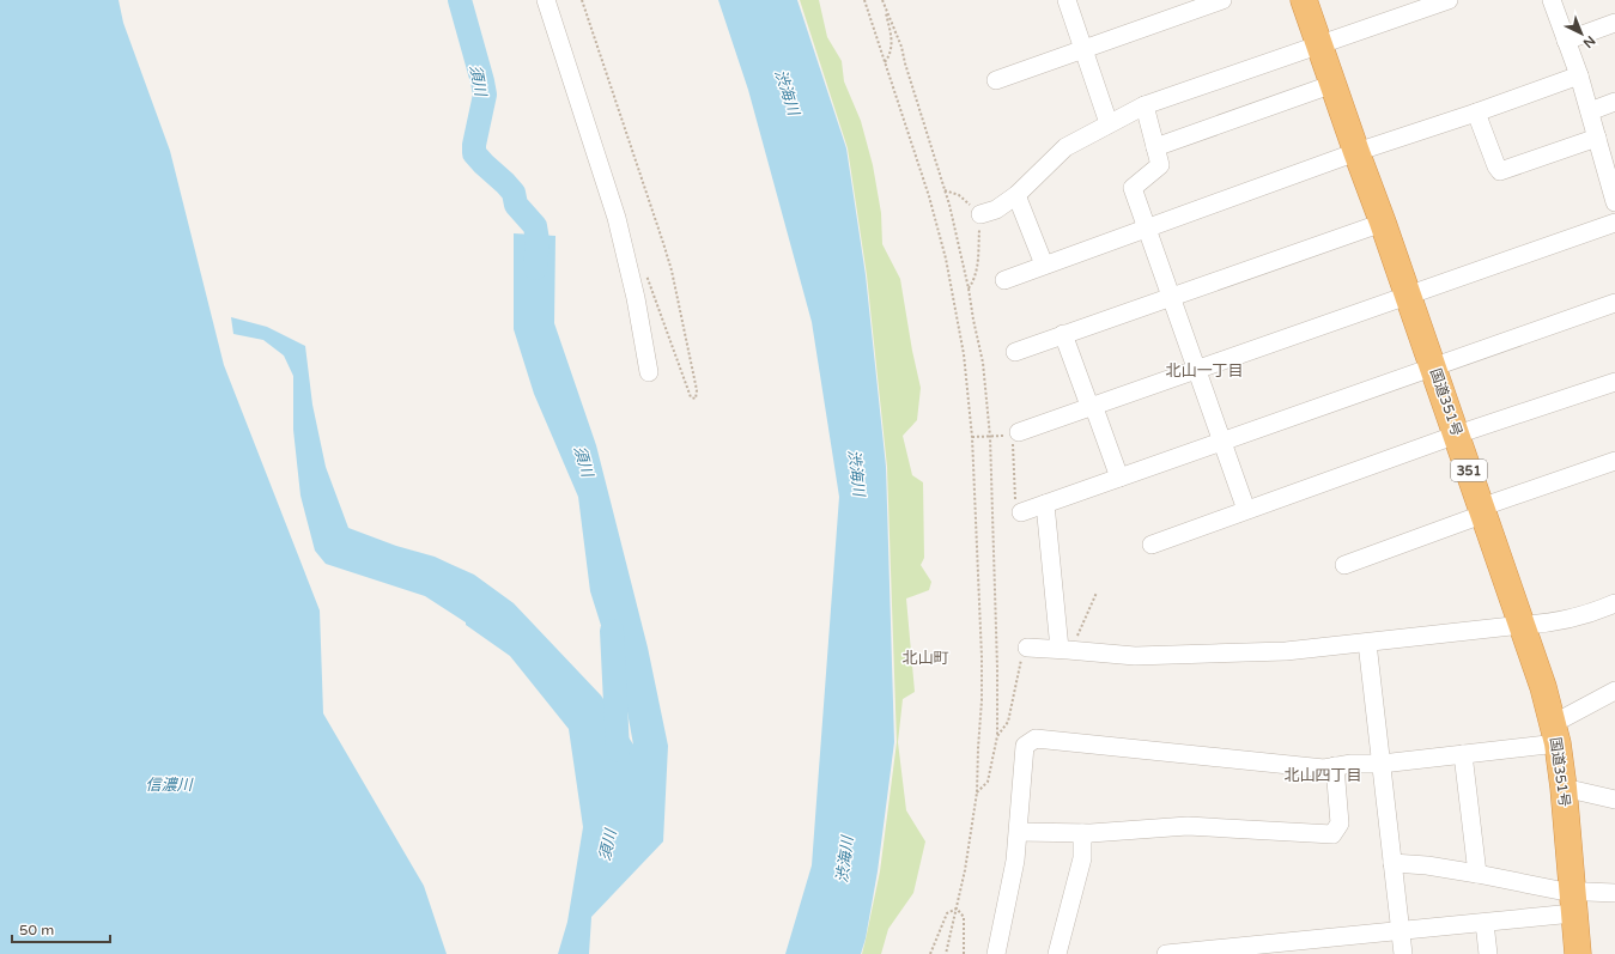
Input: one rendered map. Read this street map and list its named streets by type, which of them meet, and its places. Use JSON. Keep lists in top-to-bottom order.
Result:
{
  "streets": {
    "highway": ["国道351号", "351"]
  },
  "districts": ["北山一丁目", "北山町", "北山四丁目"],
  "water": ["須川", "渋海川", "信濃川"],
  "scale_bar": "50 m",
  "north": "bottom right"
}
